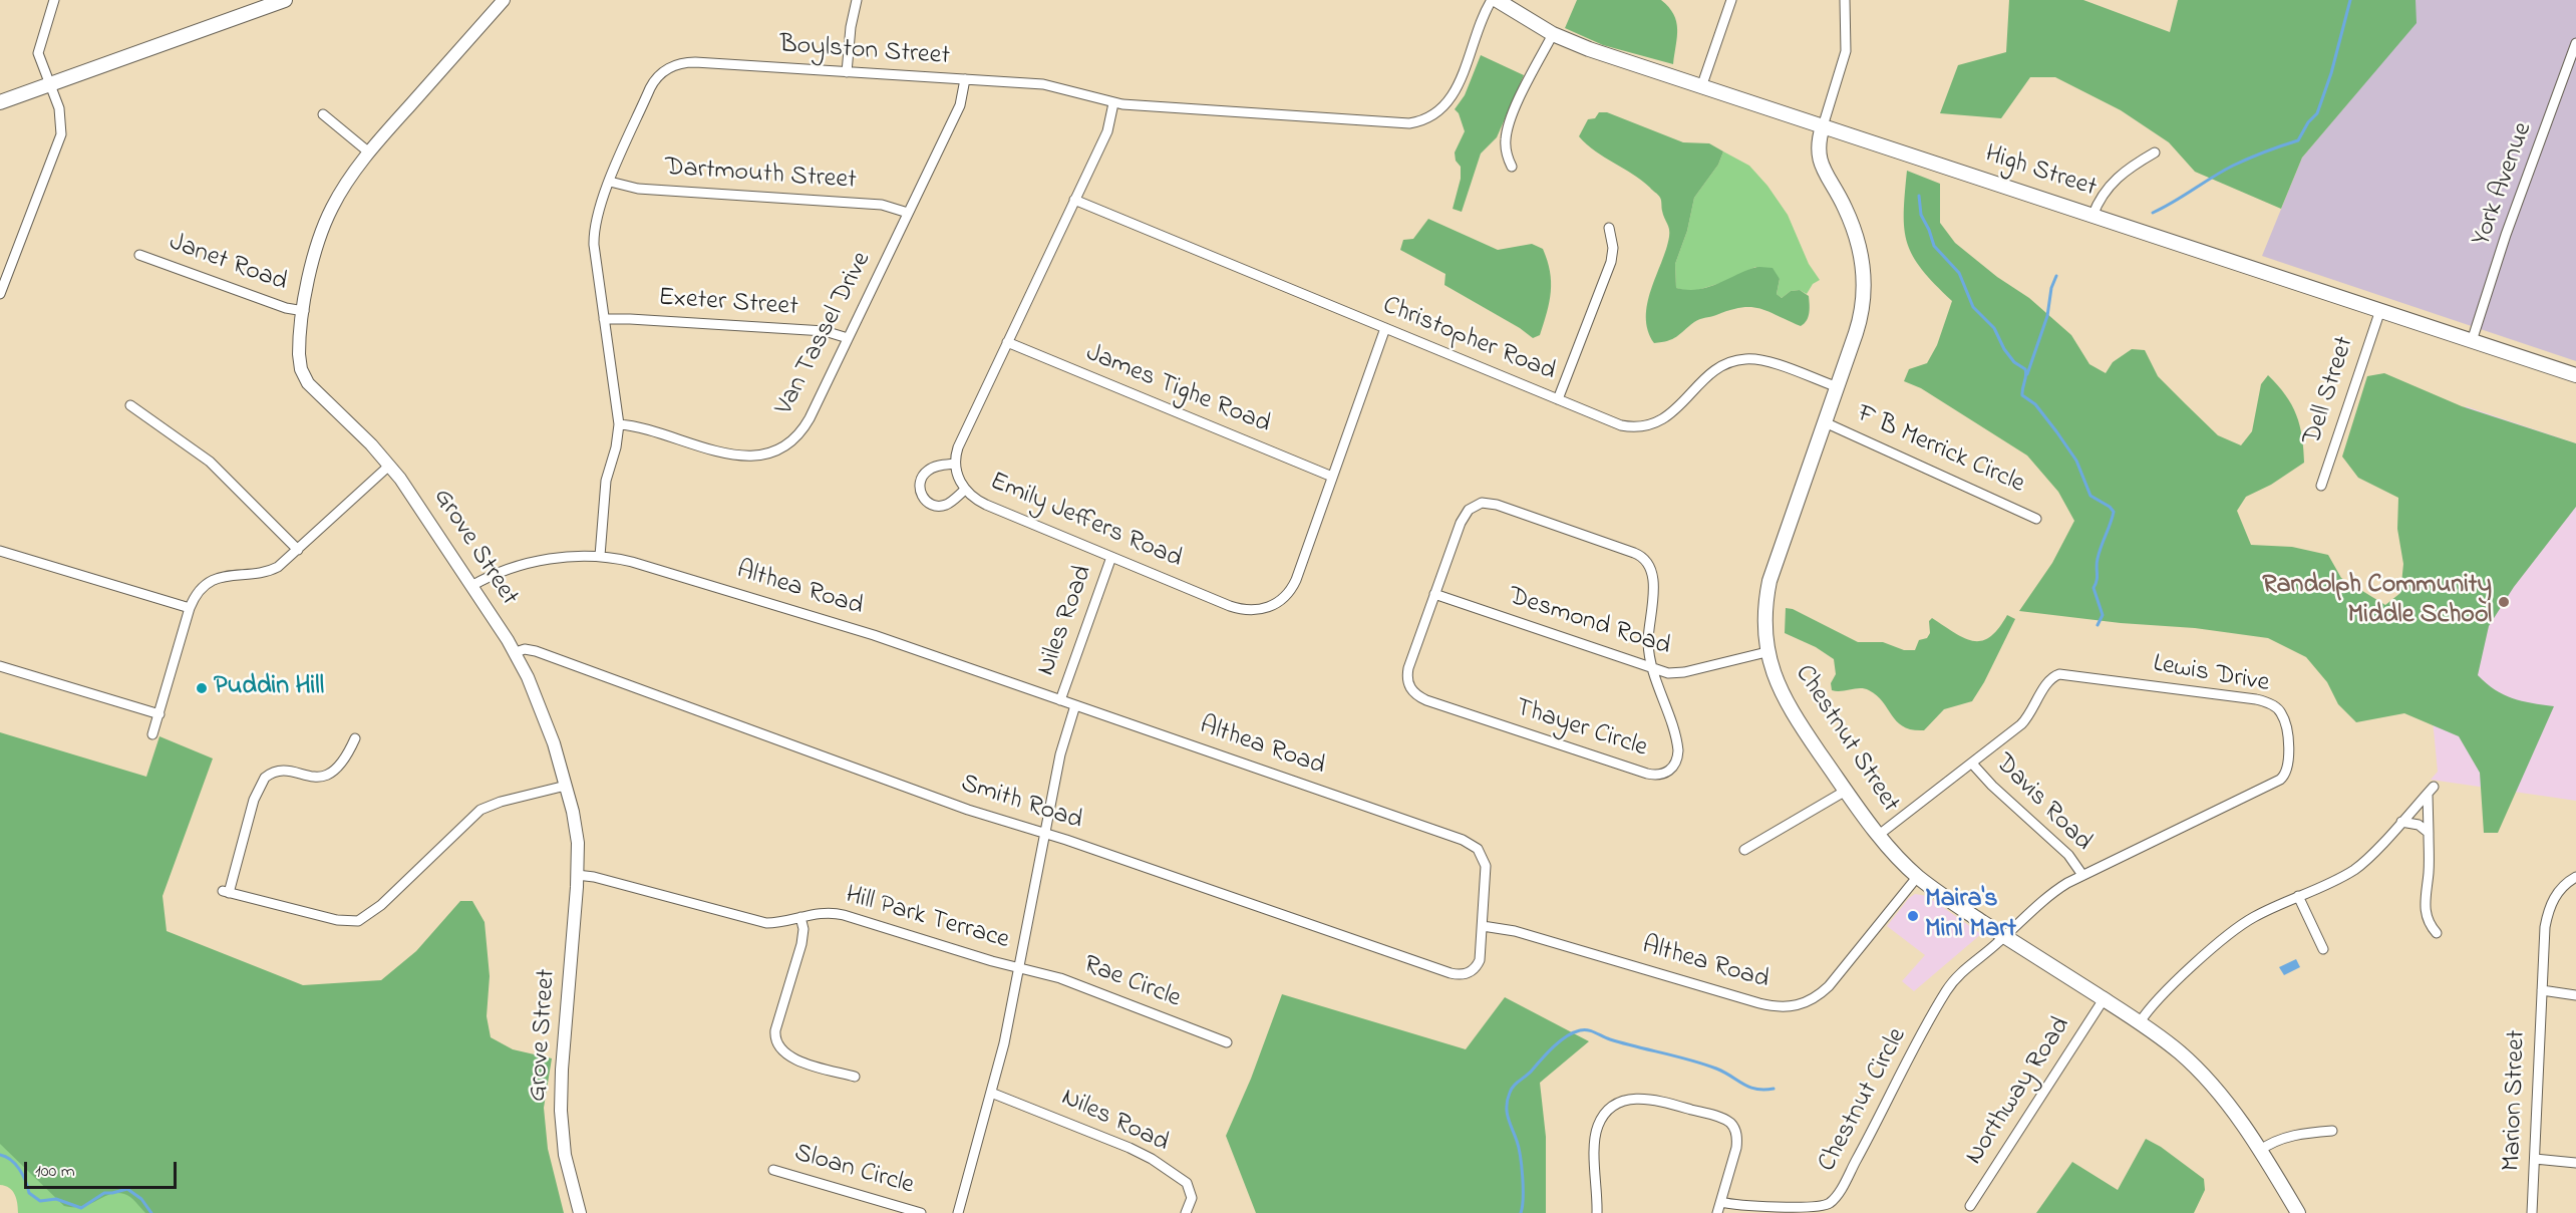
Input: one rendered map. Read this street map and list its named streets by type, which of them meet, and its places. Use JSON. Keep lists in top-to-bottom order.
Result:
{
  "streets": {
    "main road": ["High Street", "Chestnut Street"],
    "street": [
      "Boylston Street",
      "Dartmouth Street",
      "York Avenue",
      "Janet Road",
      "Exeter Street",
      "Van Tassel Drive",
      "Christopher Road",
      "James Tighe Road",
      "Dell Street",
      "F B Merrick Circle",
      "Emily Jeffers Road",
      "Grove Street",
      "Althea Road",
      "Niles Road",
      "Desmond Road",
      "Lewis Drive",
      "Thayer Circle",
      "Smith Road",
      "Davis Road",
      "Hill Park Terrace",
      "Rae Circle",
      "Northway Road",
      "Chestnut Circle",
      "Marion Street",
      "Sloan Circle"
    ]
  },
  "crossings": [
    ["Boylston Street", "Dartmouth Street"],
    ["Boylston Street", "Exeter Street"],
    ["Boylston Street", "Van Tassel Drive"],
    ["Boylston Street", "Althea Road"],
    ["High Street", "York Avenue"],
    ["High Street", "Dell Street"],
    ["High Street", "Chestnut Street"],
    ["Dartmouth Street", "Van Tassel Drive"],
    ["Janet Road", "Grove Street"],
    ["Exeter Street", "Van Tassel Drive"],
    ["Christopher Road", "Emily Jeffers Road"],
    ["Christopher Road", "Chestnut Street"],
    ["James Tighe Road", "Emily Jeffers Road"],
    ["F B Merrick Circle", "Chestnut Street"],
    ["Emily Jeffers Road", "Niles Road"],
    ["Grove Street", "Althea Road"],
    ["Grove Street", "Smith Road"],
    ["Grove Street", "Hill Park Terrace"],
    ["Althea Road", "Niles Road"],
    ["Althea Road", "Chestnut Street"],
    ["Althea Road", "Smith Road"],
    ["Niles Road", "Smith Road"],
    ["Niles Road", "Hill Park Terrace"],
    ["Niles Road", "Rae Circle"],
    ["Desmond Road", "Thayer Circle"],
    ["Desmond Road", "Chestnut Street"],
    ["Lewis Drive", "Chestnut Street"],
    ["Lewis Drive", "Davis Road"],
    ["Lewis Drive", "Chestnut Circle"],
    ["Chestnut Street", "Northway Road"],
    ["Chestnut Street", "Chestnut Circle"],
    ["Hill Park Terrace", "Rae Circle"]
  ],
  "places": ["Randolph Community Middle School", "Puddin Hill", "Maira's Mini Mart"],
  "scale_bar": "100 m"
}
